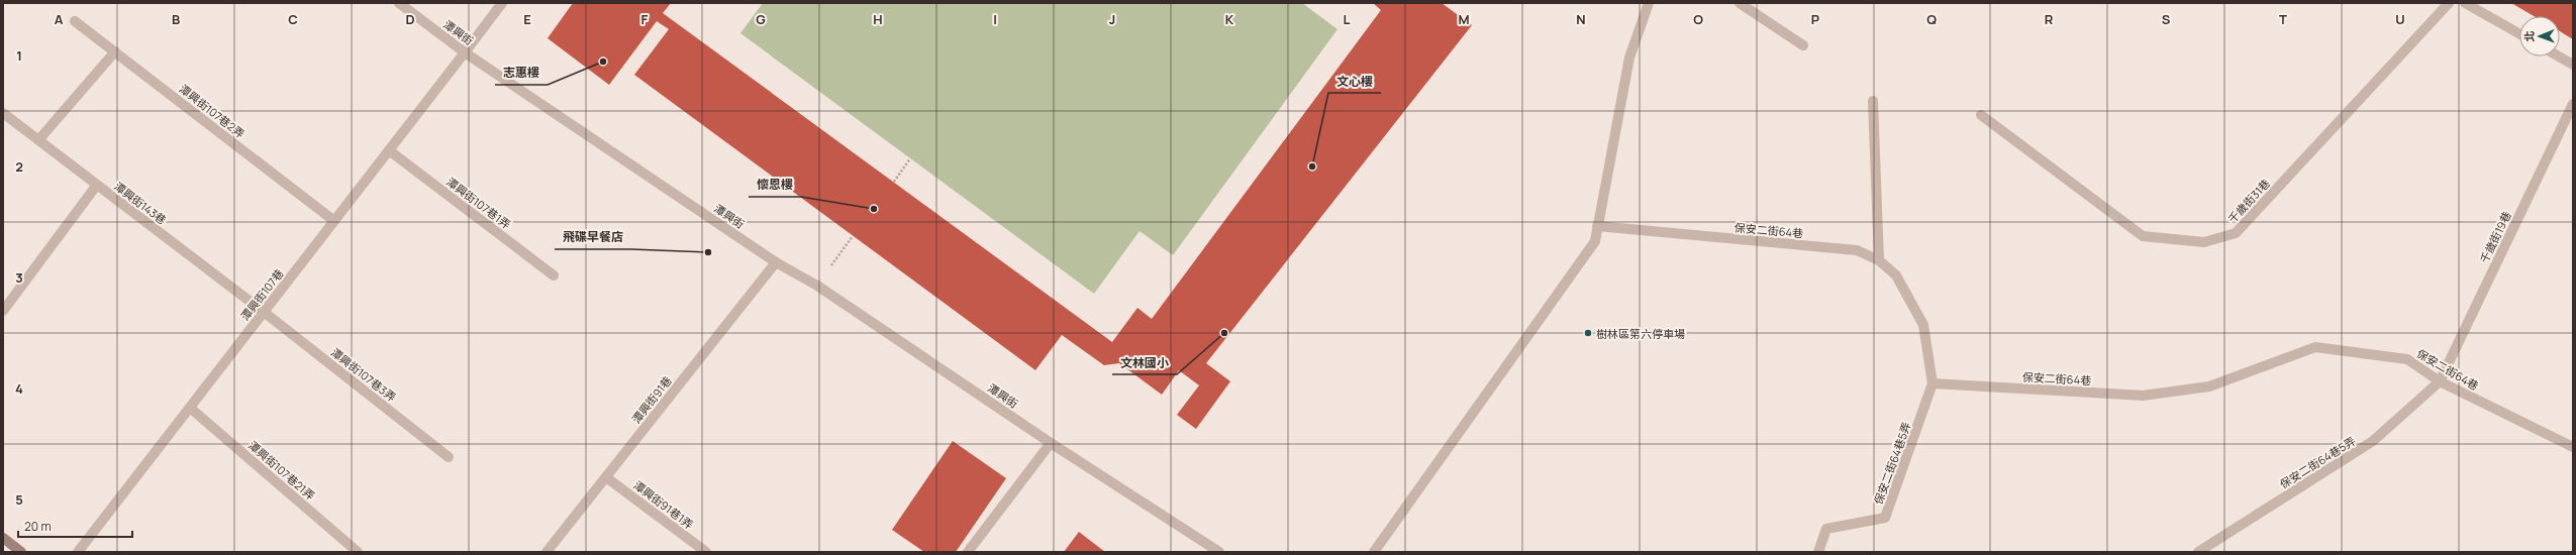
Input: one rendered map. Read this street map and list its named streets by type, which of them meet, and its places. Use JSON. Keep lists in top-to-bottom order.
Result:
{
  "streets": {
    "street": [
      "潭興街",
      "潭興街107巷2弄",
      "千歲街31巷",
      "潭興街143巷",
      "潭興街107巷1弄",
      "保安二街64巷",
      "千歲街19巷",
      "潭興街107巷",
      "潭興街107巷3弄",
      "潭興街91巷",
      "保安二街64巷5弄",
      "潭興街107巷21弄",
      "潭興街91巷1弄"
    ]
  },
  "crossings": [
    ["潭興街", "潭興街107巷"],
    ["潭興街", "潭興街91巷"],
    ["潭興街107巷2弄", "潭興街107巷"],
    ["潭興街143巷", "潭興街107巷"],
    ["潭興街143巷", "潭興街107巷3弄"],
    ["潭興街107巷1弄", "潭興街107巷"],
    ["保安二街64巷", "千歲街19巷"],
    ["保安二街64巷", "保安二街64巷5弄"],
    ["千歲街19巷", "保安二街64巷5弄"],
    ["潭興街107巷", "潭興街107巷3弄"],
    ["潭興街107巷", "潭興街107巷21弄"],
    ["潭興街91巷", "潭興街91巷1弄"]
  ],
  "places": [
    "志惠樓",
    "文心樓",
    "懷恩樓",
    "飛碟早餐店",
    "文林國小",
    "樹林區第六停車場"
  ],
  "scale_bar": "20 m",
  "north": "left",
  "grid": {
    "columns": [
      "A",
      "B",
      "C",
      "D",
      "E",
      "F",
      "G",
      "H",
      "I",
      "J",
      "K",
      "L",
      "M",
      "N",
      "O",
      "P",
      "Q",
      "R",
      "S",
      "T",
      "U"
    ],
    "rows": [
      "1",
      "2",
      "3",
      "4",
      "5"
    ]
  }
}
